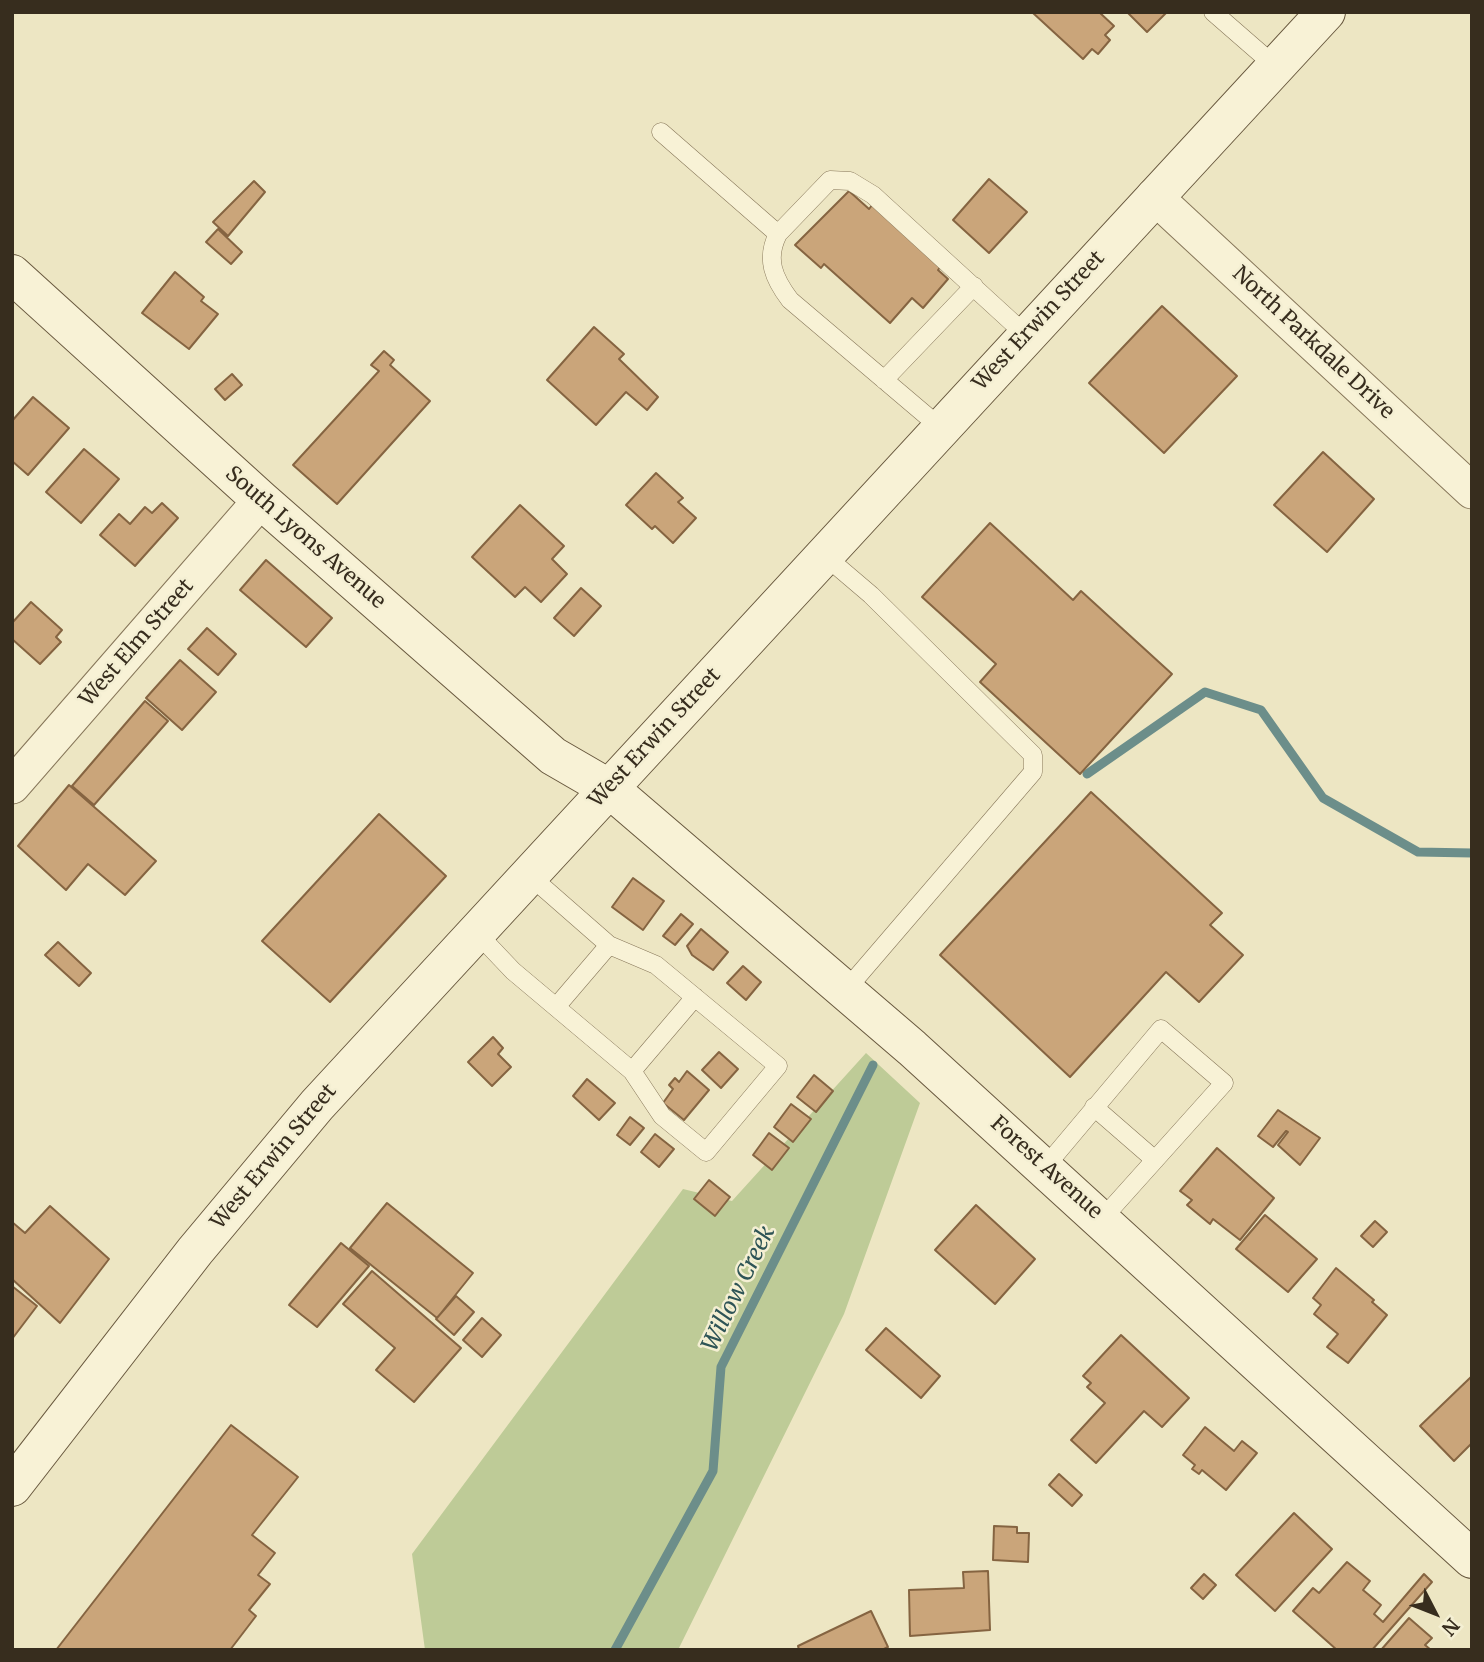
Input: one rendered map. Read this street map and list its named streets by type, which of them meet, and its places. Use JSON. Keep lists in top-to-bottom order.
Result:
{
  "streets": {
    "street": [
      "West Erwin Street",
      "North Parkdale Drive",
      "South Lyons Avenue",
      "West Elm Street",
      "Forest Avenue"
    ]
  },
  "crossings": [
    ["West Erwin Street", "North Parkdale Drive"],
    ["West Erwin Street", "South Lyons Avenue"],
    ["West Erwin Street", "Forest Avenue"],
    ["South Lyons Avenue", "West Elm Street"],
    ["South Lyons Avenue", "Forest Avenue"]
  ],
  "water": ["Willow Creek"],
  "north": "bottom right"
}
